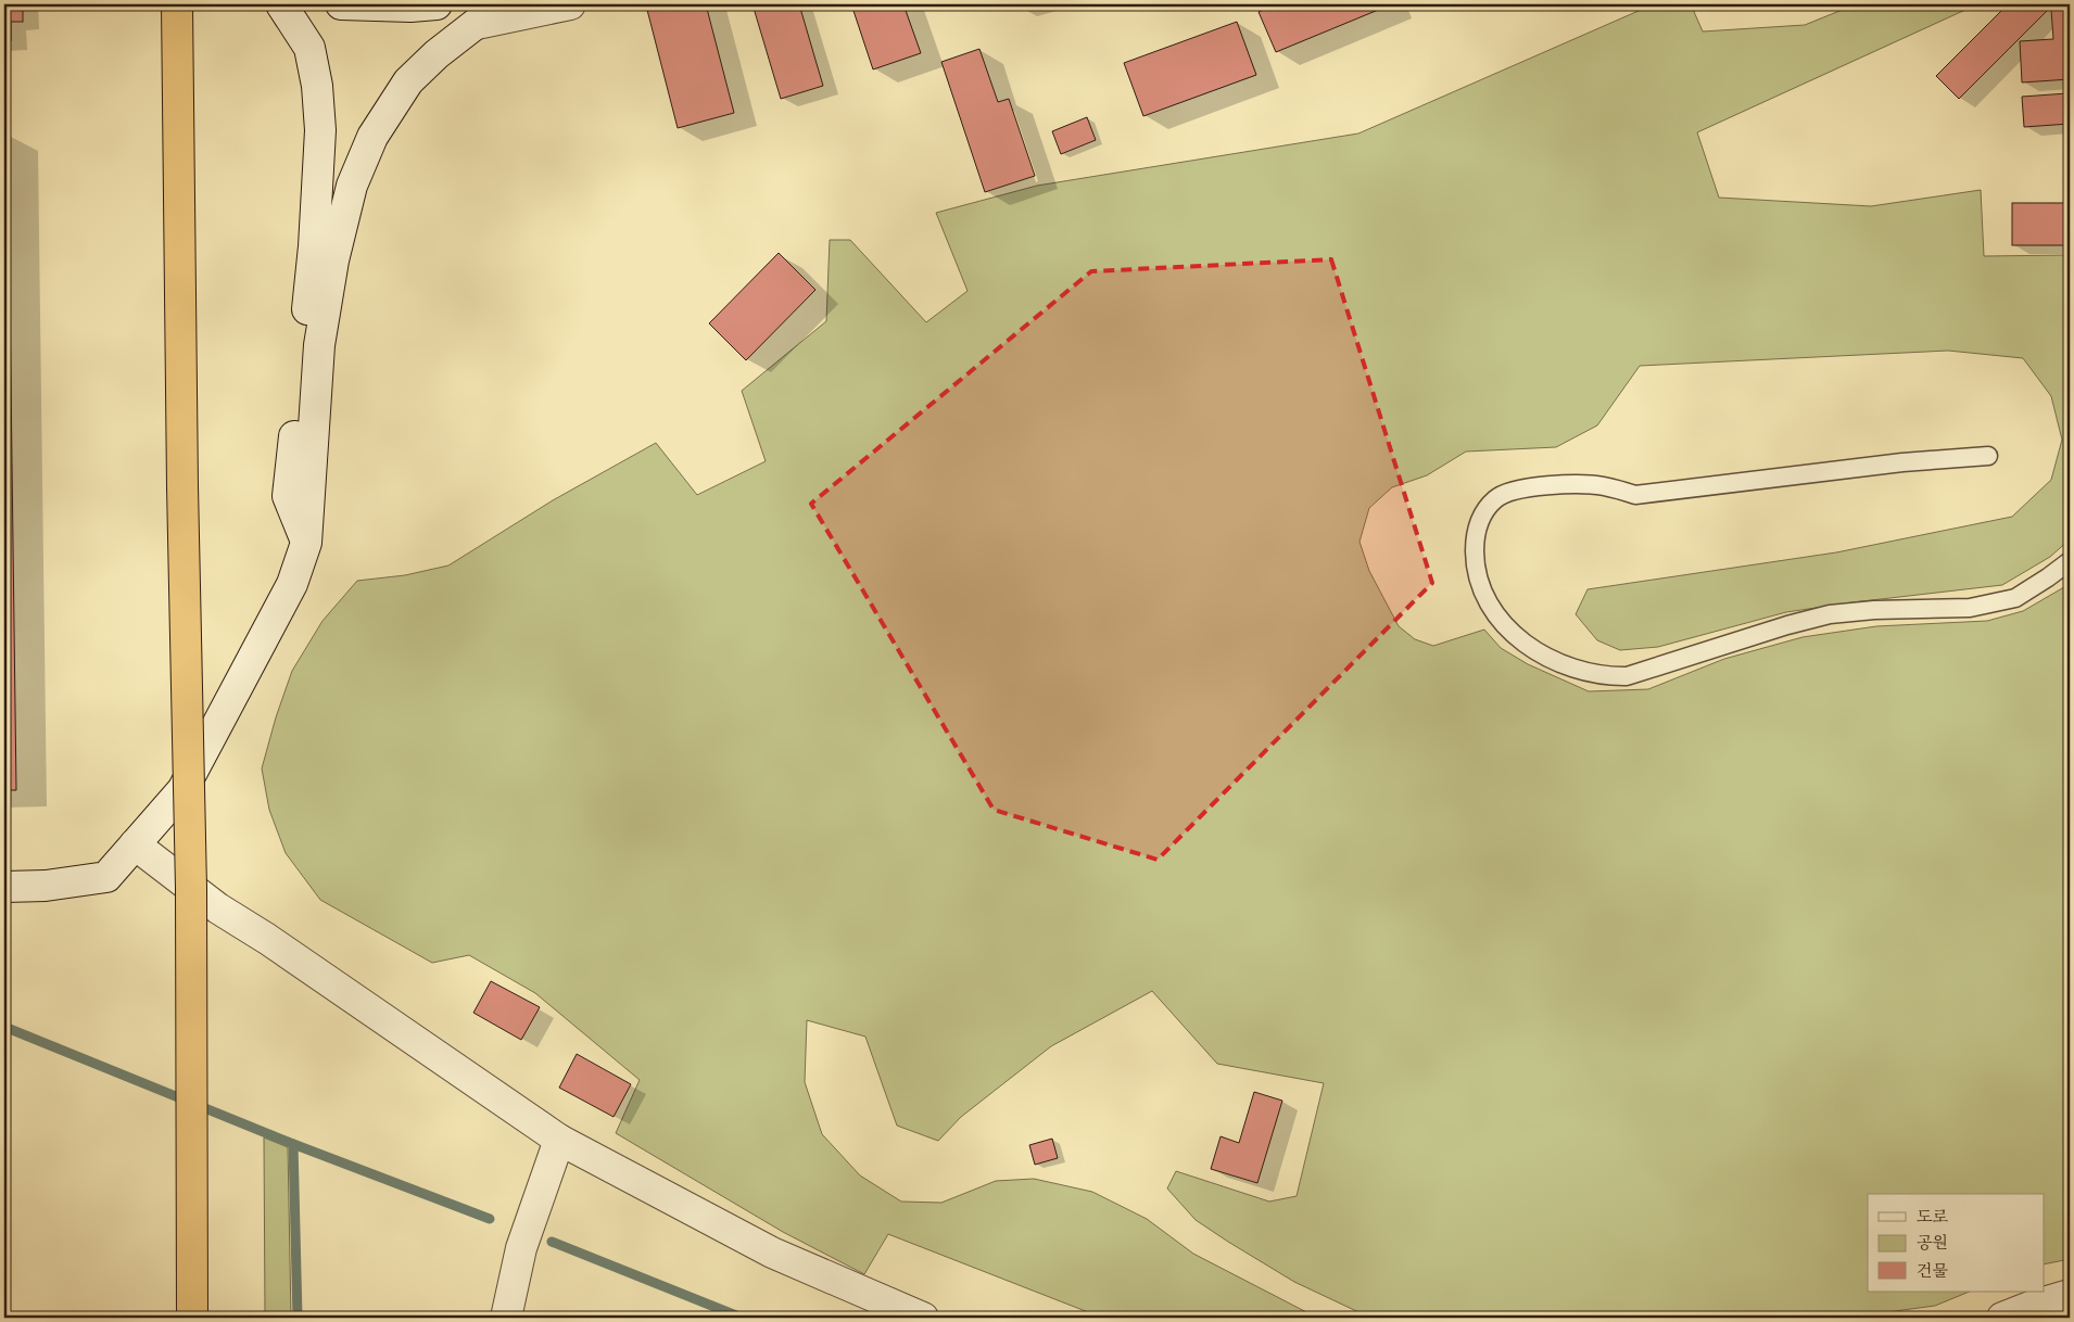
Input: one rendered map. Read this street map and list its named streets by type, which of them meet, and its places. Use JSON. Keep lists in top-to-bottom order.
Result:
{
  "legend": ["도로", "공원", "건물"]
}
